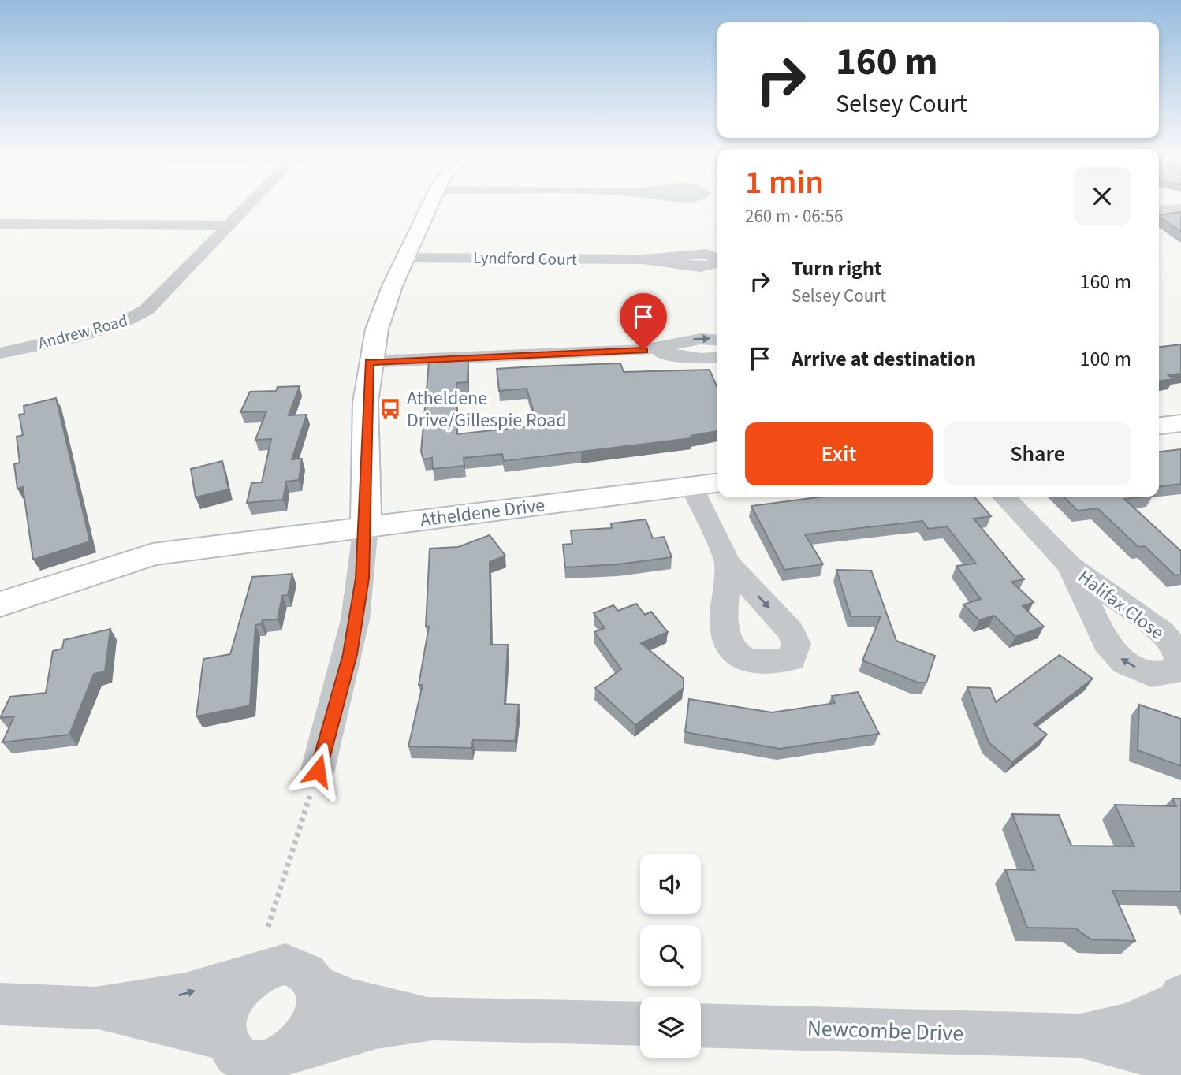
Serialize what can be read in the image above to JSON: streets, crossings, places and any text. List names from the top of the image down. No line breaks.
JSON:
{"streets":{"street":["Lyndford Court","Andrew Road","Atheldene Drive","Halifax Close","Newcombe Drive"]},"places":{"bus stop":["Atheldene Drive/Gillespie Road"]},"page":{"turn":["160 m","Selsey Court"],"heading":["1 min","260 m · 06:56"],"list":[{"name":"Turn right","note":"Selsey Court","value":"160 m"},{"name":"Arrive at destination","value":"100 m"}],"buttons":["Exit","Share"]}}
